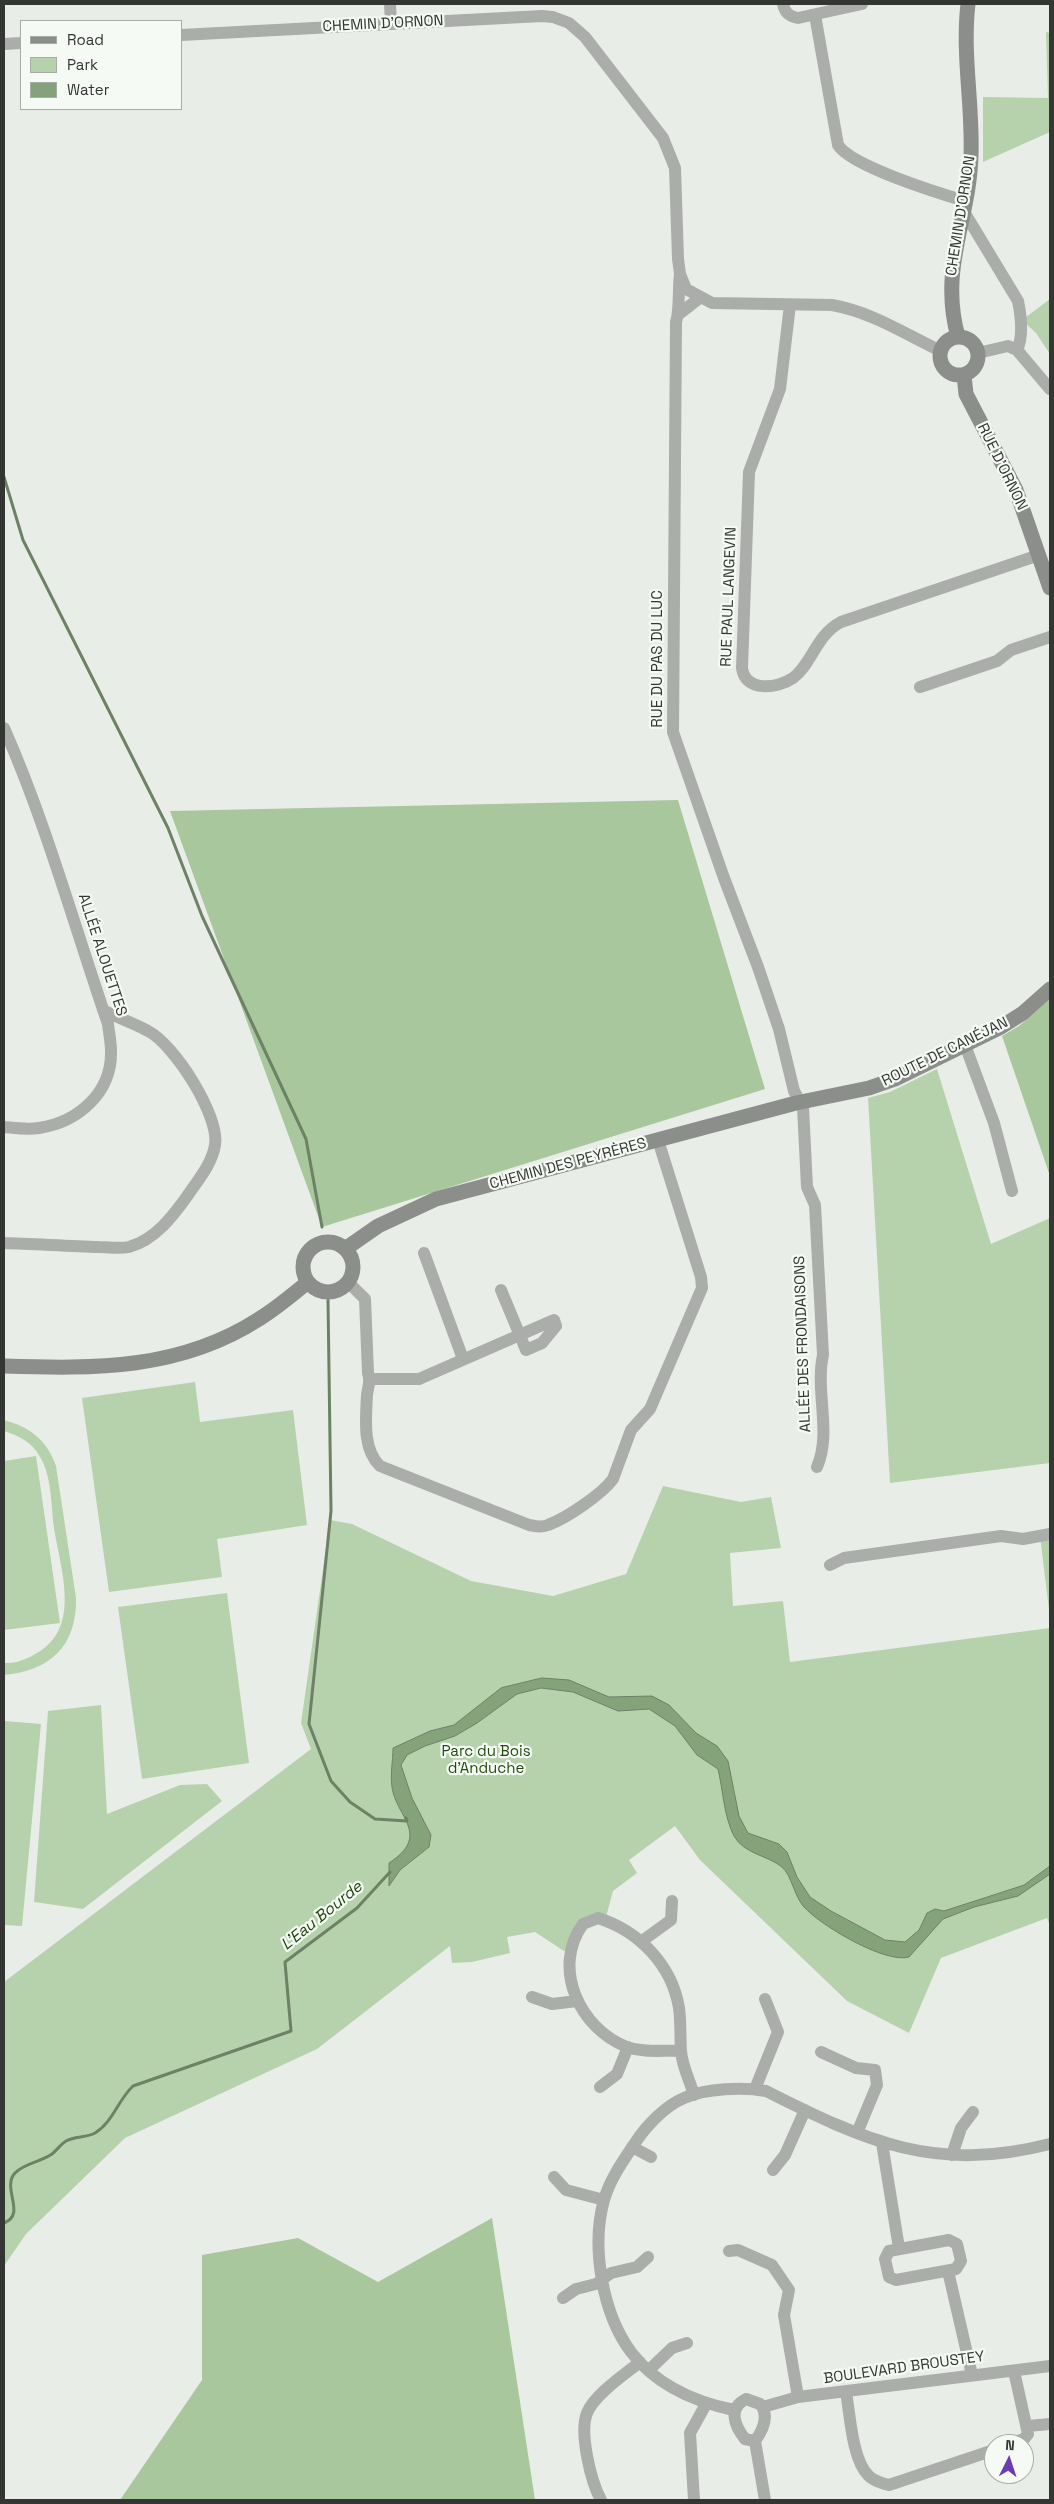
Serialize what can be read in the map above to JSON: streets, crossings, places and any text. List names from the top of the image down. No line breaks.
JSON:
{"streets":{"street":["CHEMIN D'ORNON","RUE D'ORNON","RUE PAUL LANGEVIN","RUE DU PAS DU LUC","ALLÉE ALOUETTES","ROUTE DE CANÉJAN","CHEMIN DES PEYRÈRES","ALLÉE DES FRONDAISONS","BOULEVARD BROUSTEY"]},"crossings":[["CHEMIN D'ORNON","RUE D'ORNON"],["CHEMIN D'ORNON","RUE DU PAS DU LUC"],["RUE D'ORNON","RUE PAUL LANGEVIN"],["RUE DU PAS DU LUC","ROUTE DE CANÉJAN"],["RUE DU PAS DU LUC","CHEMIN DES PEYRÈRES"],["RUE DU PAS DU LUC","ALLÉE DES FRONDAISONS"],["ROUTE DE CANÉJAN","CHEMIN DES PEYRÈRES"],["ROUTE DE CANÉJAN","ALLÉE DES FRONDAISONS"],["CHEMIN DES PEYRÈRES","ALLÉE DES FRONDAISONS"]],"water":["L'Eau Bourde"],"parks":["Parc du Bois d'Anduche"],"legend":["Road","Park","Water"],"north":"top"}
